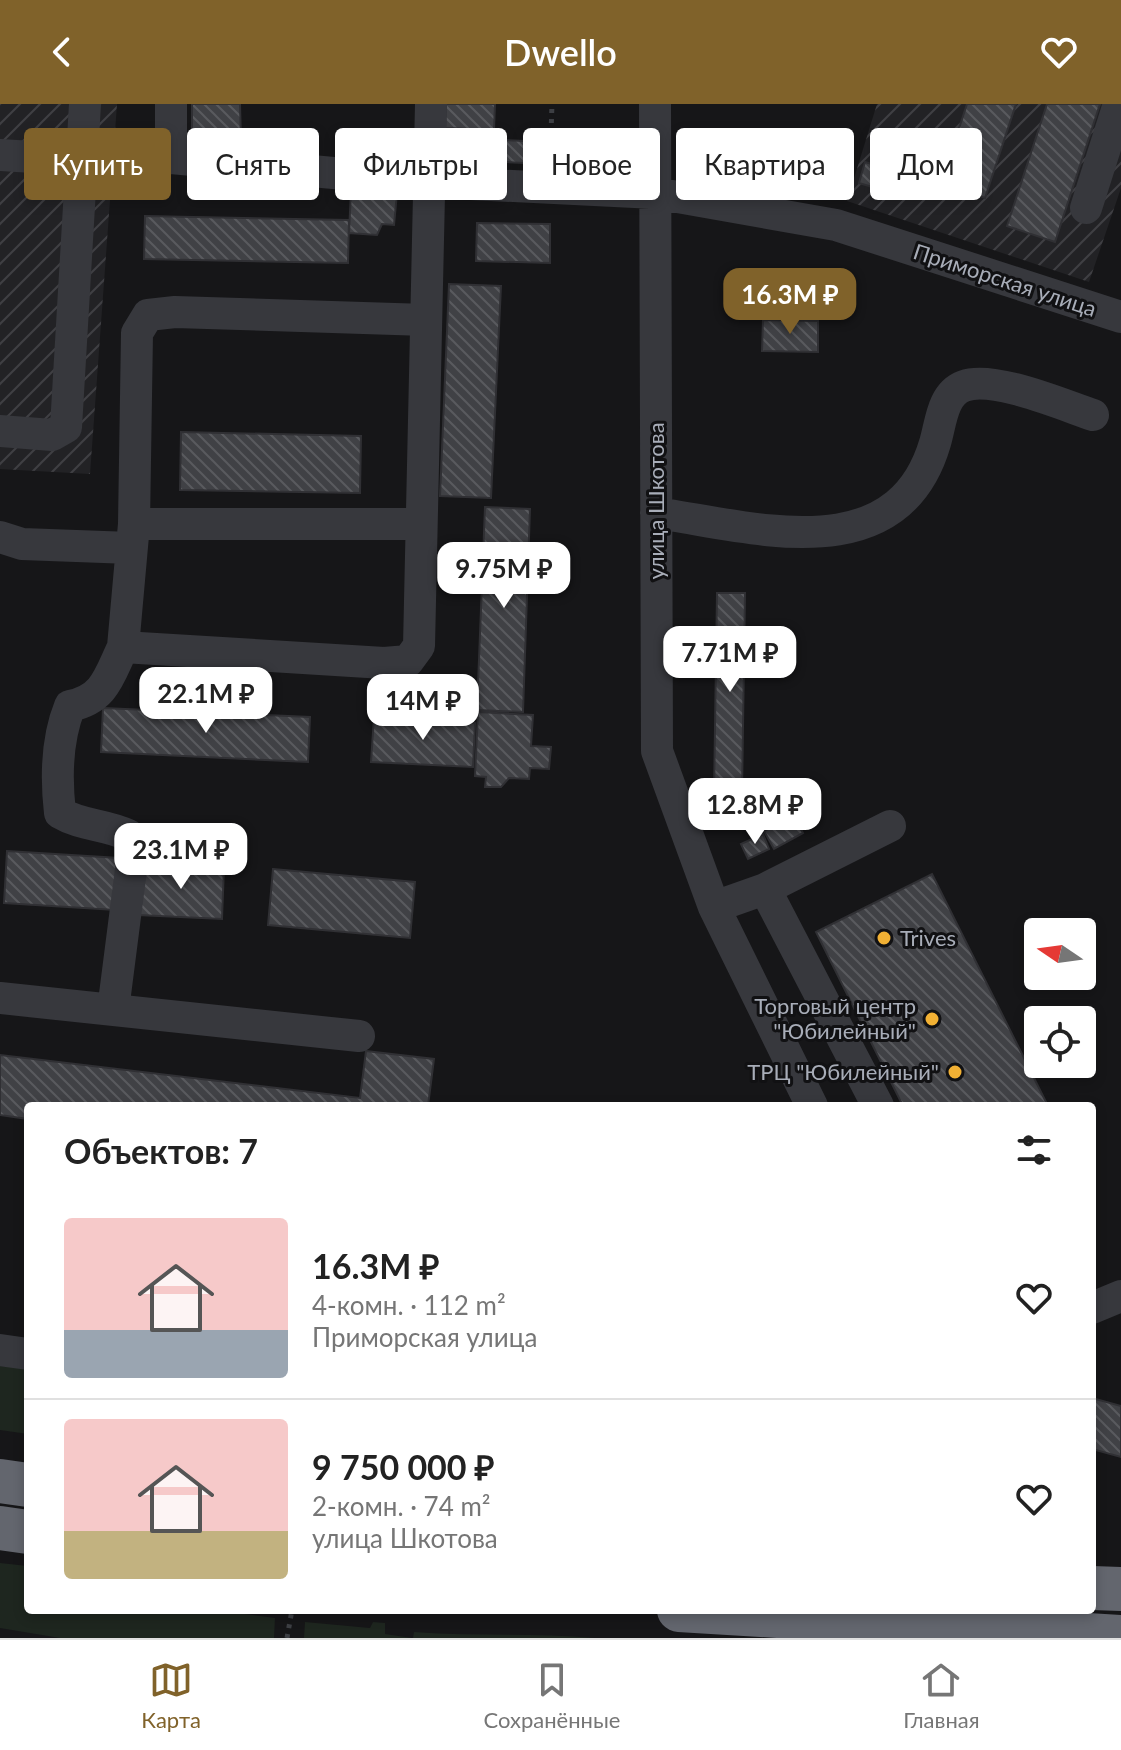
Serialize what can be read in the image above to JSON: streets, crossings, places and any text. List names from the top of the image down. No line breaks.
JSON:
{"streets":{"street":["Приморская улица","улица Шкотова"]},"places":["Trives","Торговый центр \"Юбилейный\"","ТРЦ \"Юбилейный\""],"north":"left","page":{"header":"Dwello","chip":["Купить","Снять","Фильтры","Новое","Квартира","Дом"],"price":["16.3M ₽","9.75M ₽","7.71M ₽","22.1M ₽","14M ₽","12.8M ₽","23.1M ₽"],"heading":"Объектов: 7","list":[{"name":"16.3M ₽","note":"4-комн. · 112 m² · Приморская улица"},{"name":"9 750 000 ₽","note":"2-комн. · 74 m² · улица Шкотова"}],"tabs":["Карта","Сохранённые","Главная"]}}
